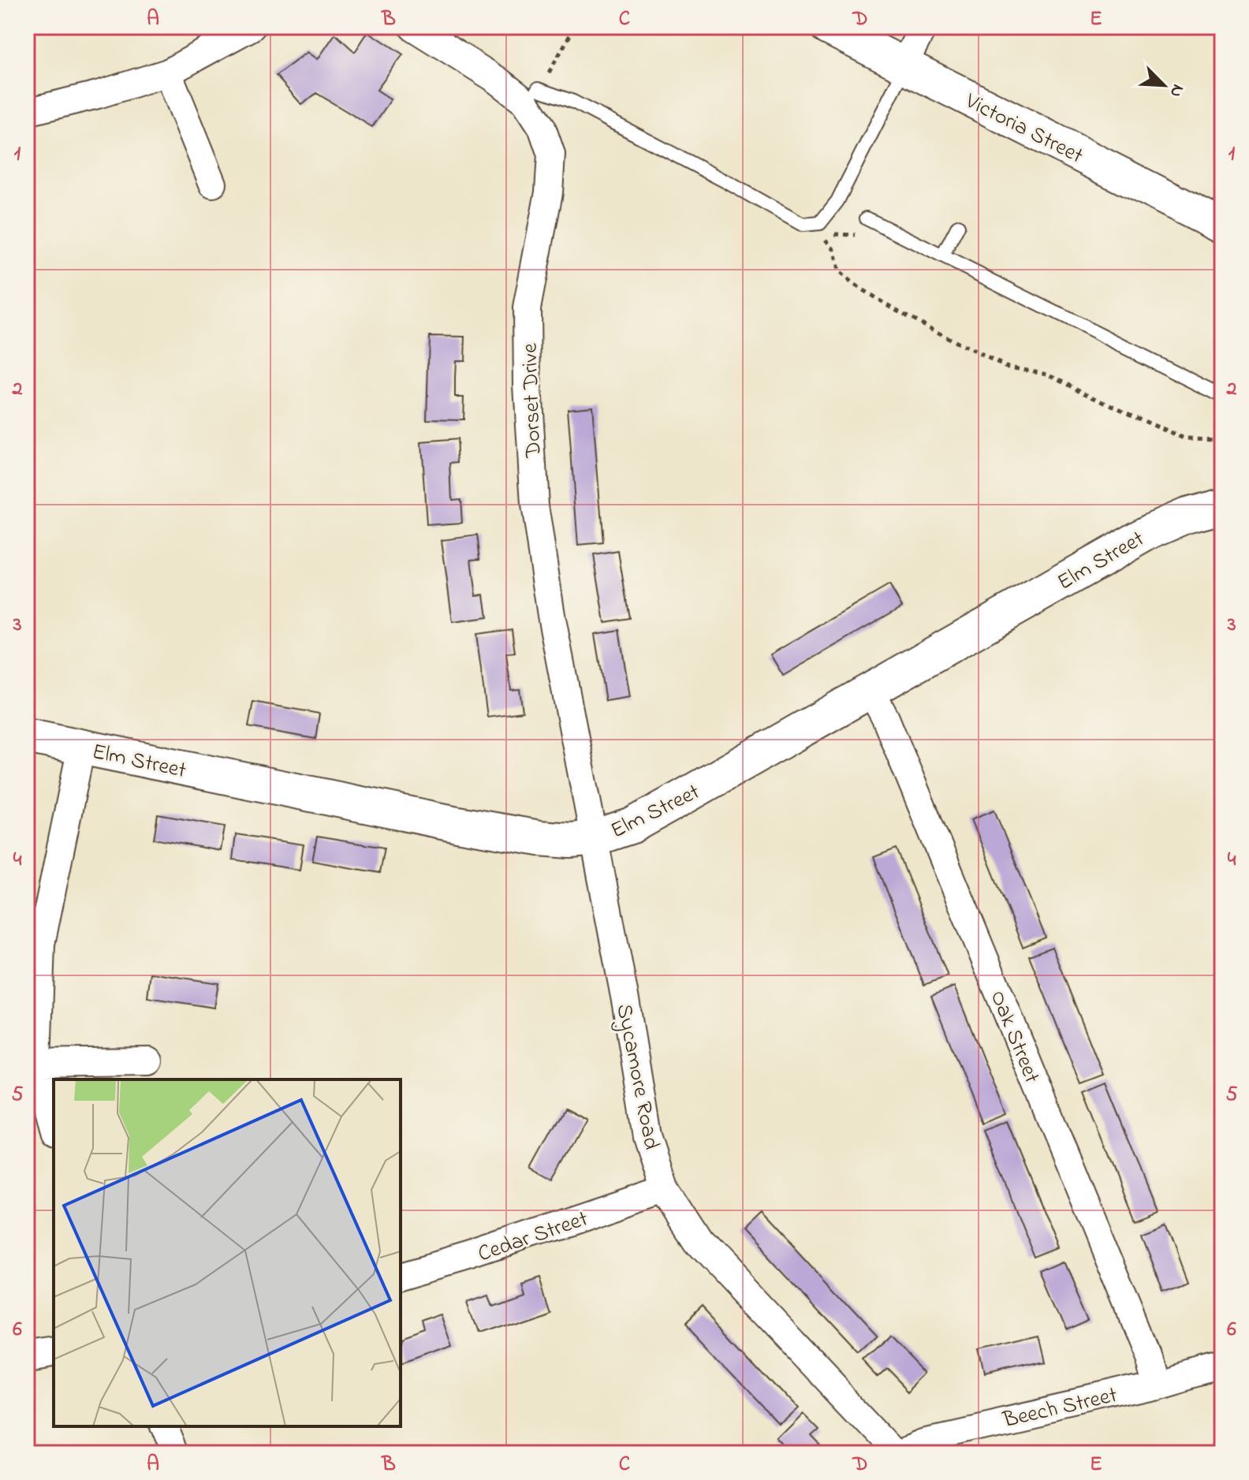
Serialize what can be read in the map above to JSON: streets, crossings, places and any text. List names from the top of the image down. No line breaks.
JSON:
{"streets":{"street":["Victoria Street","Dorset Drive","Elm Street","Oak Street","Sycamore Road","Cedar Street","Beech Street"]},"crossings":[["Dorset Drive","Elm Street"],["Dorset Drive","Sycamore Road"],["Elm Street","Oak Street"],["Elm Street","Sycamore Road"],["Oak Street","Beech Street"],["Sycamore Road","Cedar Street"],["Sycamore Road","Beech Street"]],"north":"bottom right","grid":{"columns":["A","B","C","D","E"],"rows":["1","2","3","4","5","6"]}}
